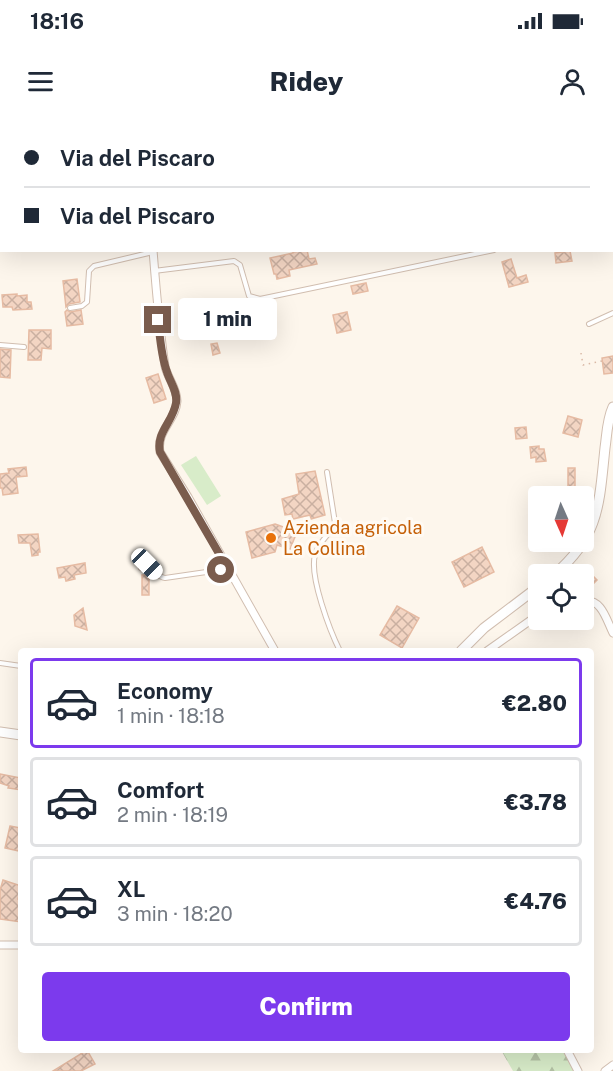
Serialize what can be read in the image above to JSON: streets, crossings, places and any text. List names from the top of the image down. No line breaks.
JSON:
{"places":["Azienda agricola La Collina"],"north":"bottom","page":{"status":"18:16","header":"Ridey","banner":["Via del Piscaro","Via del Piscaro"],"bubble":"1 min","list":[{"name":"Economy","note":"1 min · 18:18","value":"€2.80"},{"name":"Comfort","note":"2 min · 18:19","value":"€3.78"},{"name":"XL","note":"3 min · 18:20","value":"€4.76"}],"buttons":"Confirm"}}
